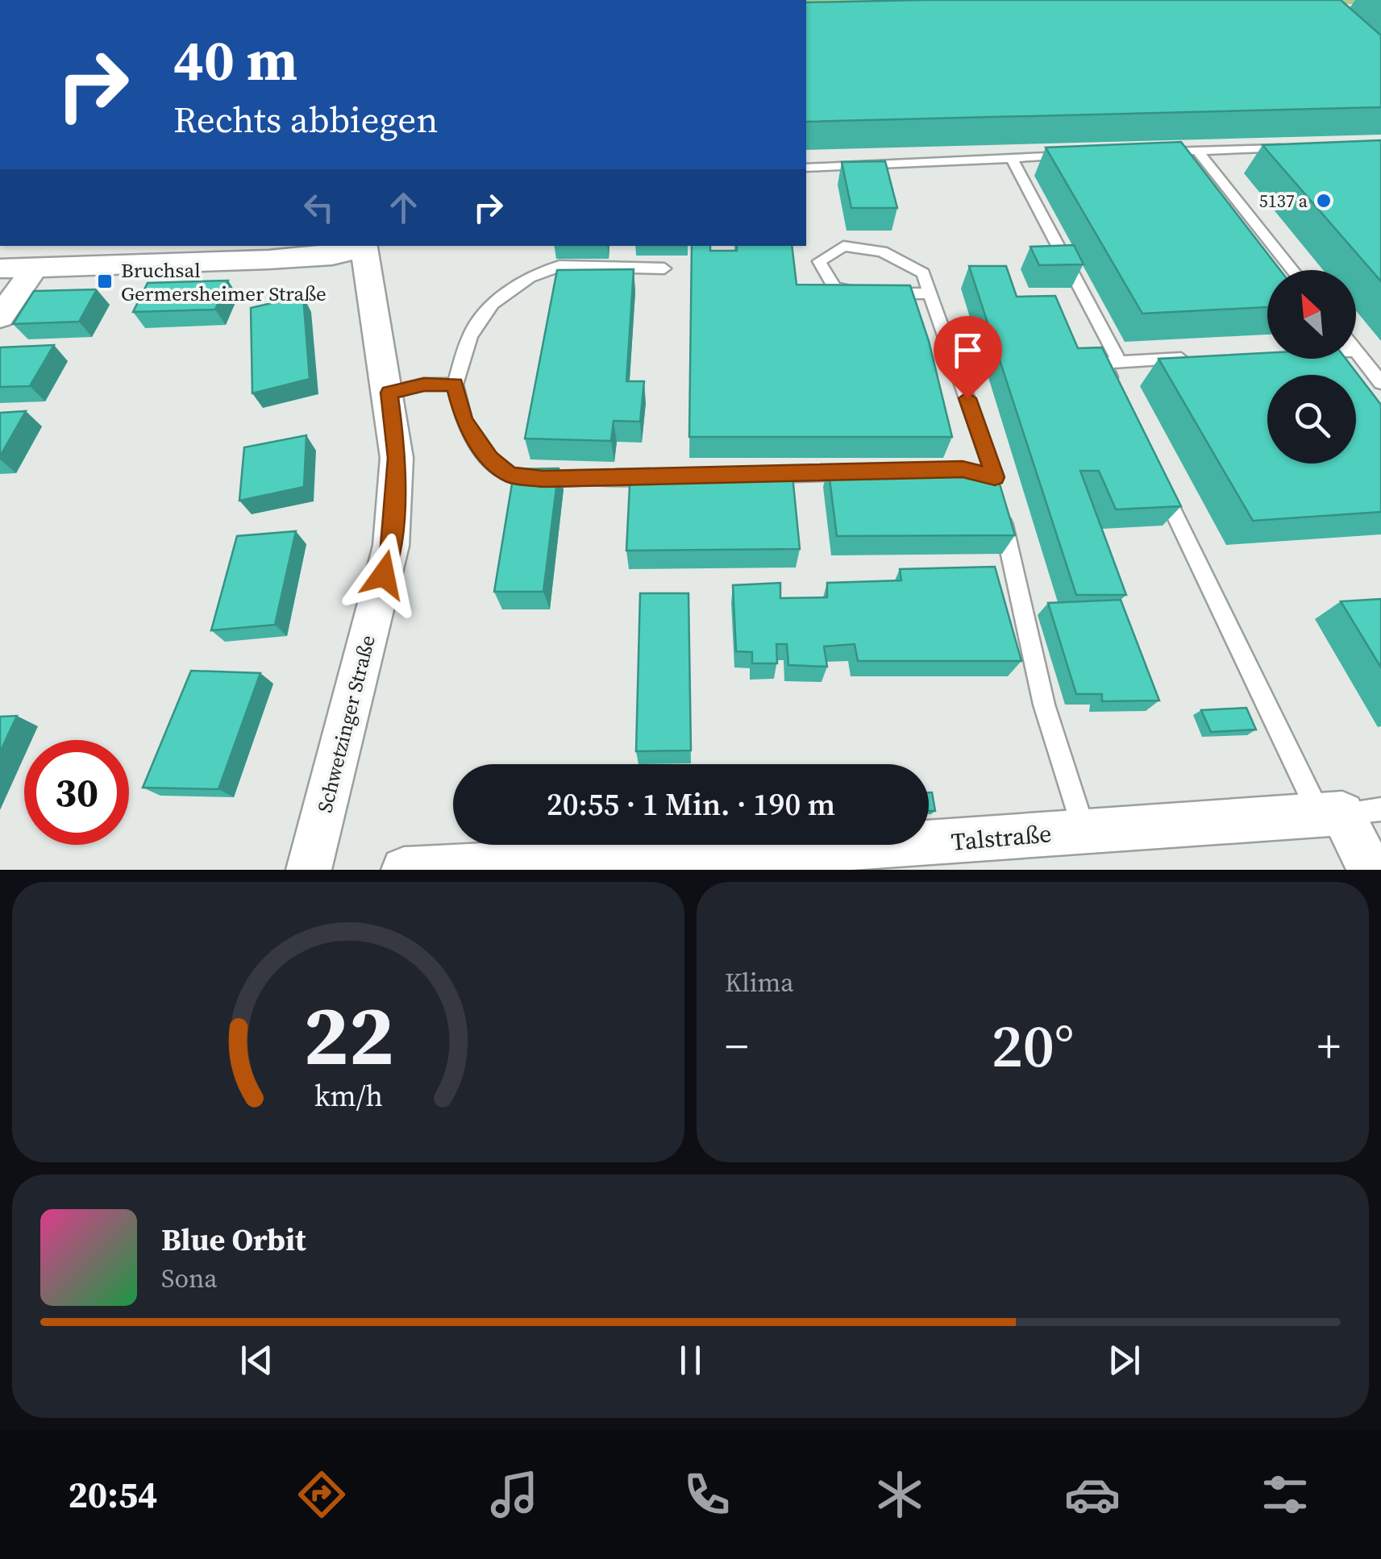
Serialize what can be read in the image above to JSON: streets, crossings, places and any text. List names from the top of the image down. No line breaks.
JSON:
{"streets":{"street":["Schwetzinger Straße","Talstraße"]},"places":{"other":["5137 a"],"transit":["Bruchsal Germersheimer Straße"]},"north":"top left","page":{"turn":["40 m","Rechts abbiegen"],"limit":"30","trip":"20:55 · 1 Min. · 190 m","tile":"Klima","heat":["−","20°","+"],"song":["Blue Orbit","Sona"],"tabs":"20:54","gauge":["22","km/h"]}}
